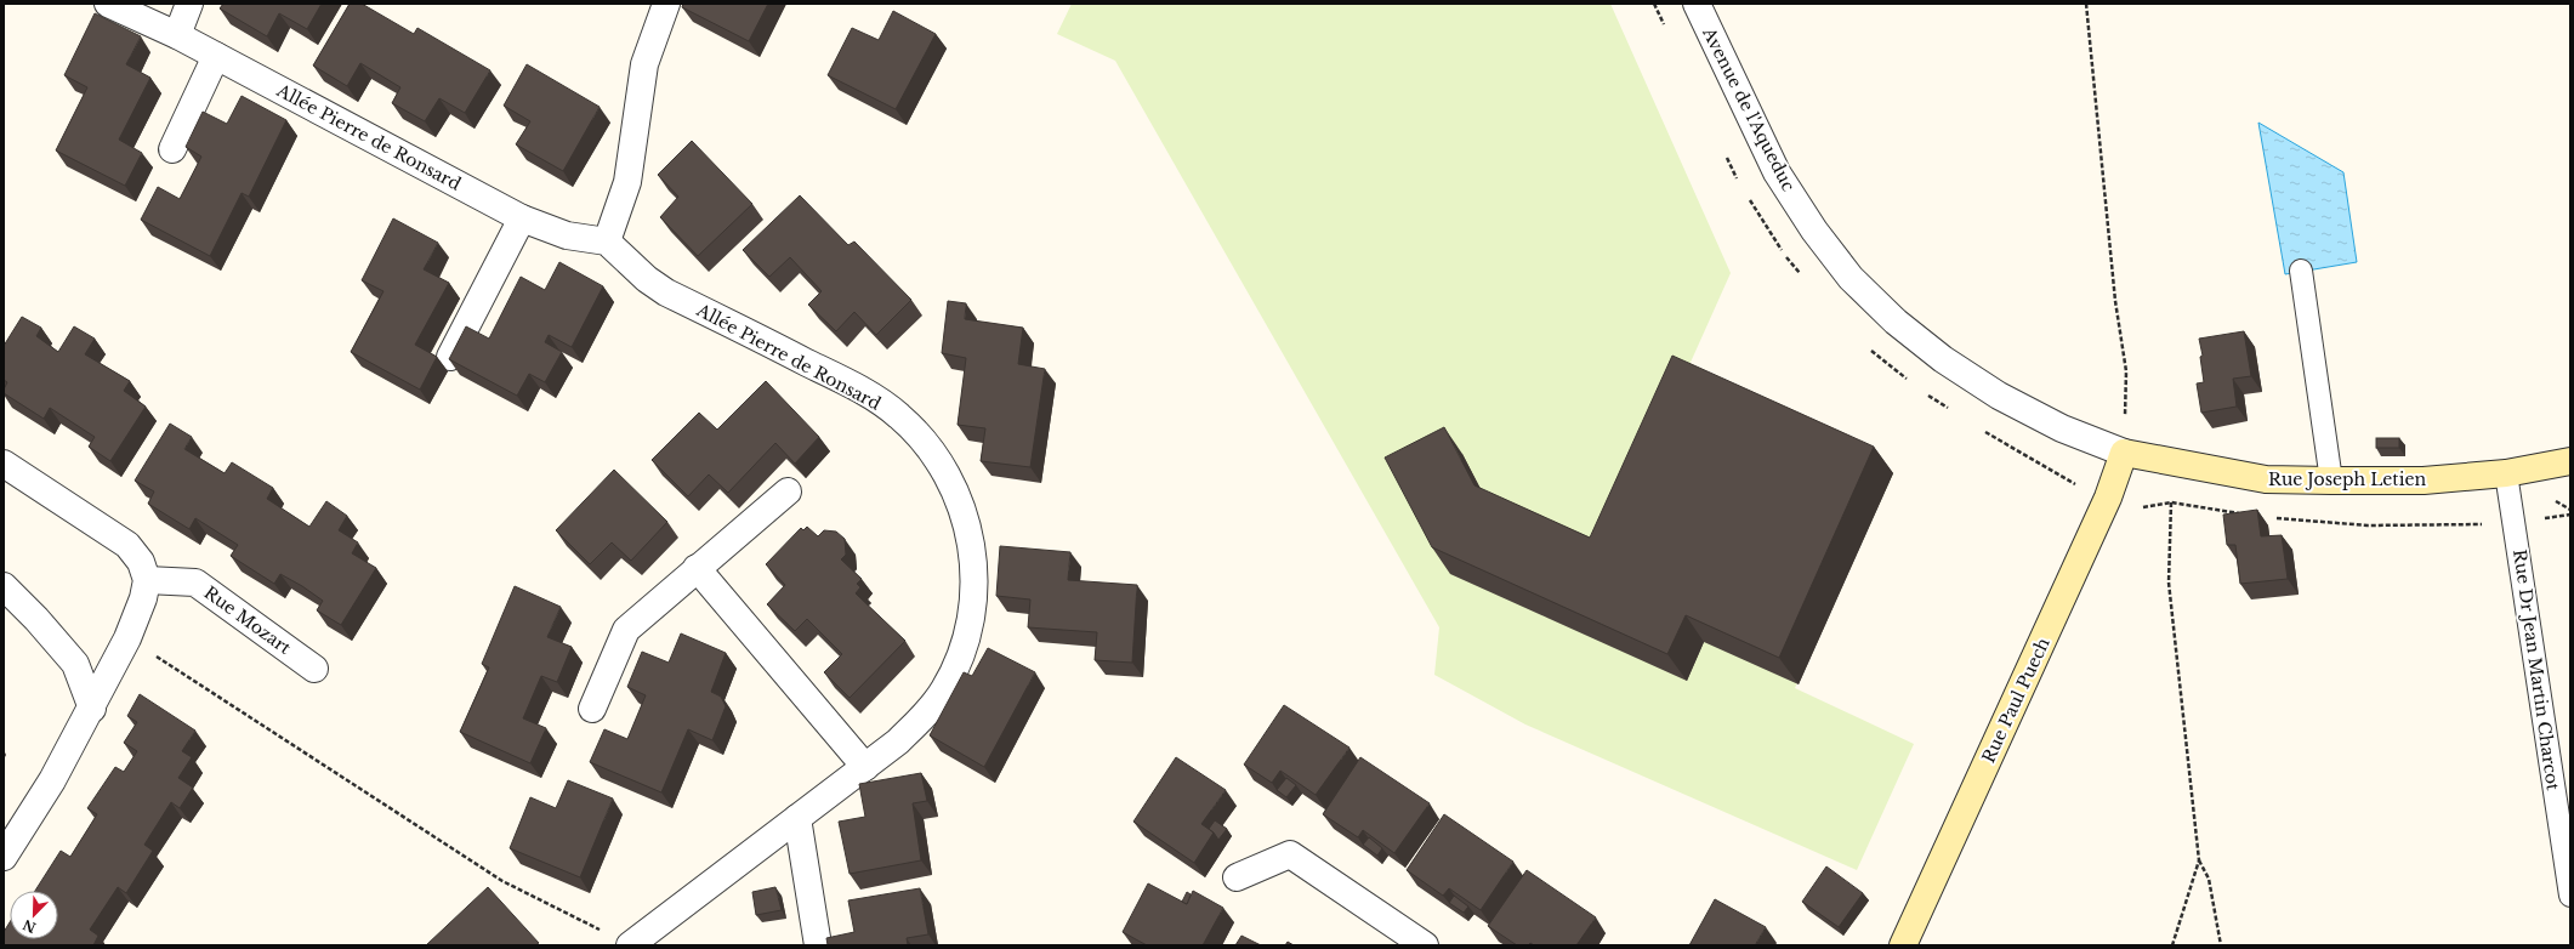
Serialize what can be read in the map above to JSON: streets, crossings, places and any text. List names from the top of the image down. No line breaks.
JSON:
{"streets":{"street":["Avenue de l'Aqueduc","Allée Pierre de Ronsard","Rue Joseph Letien","Rue Mozart","Rue Paul Puech"],"lane":["Rue Dr Jean Martin Charcot"]},"crossings":[["Avenue de l'Aqueduc","Rue Joseph Letien"],["Avenue de l'Aqueduc","Rue Paul Puech"],["Rue Joseph Letien","Rue Dr Jean Martin Charcot"],["Rue Joseph Letien","Rue Paul Puech"]],"north":"bottom left"}
